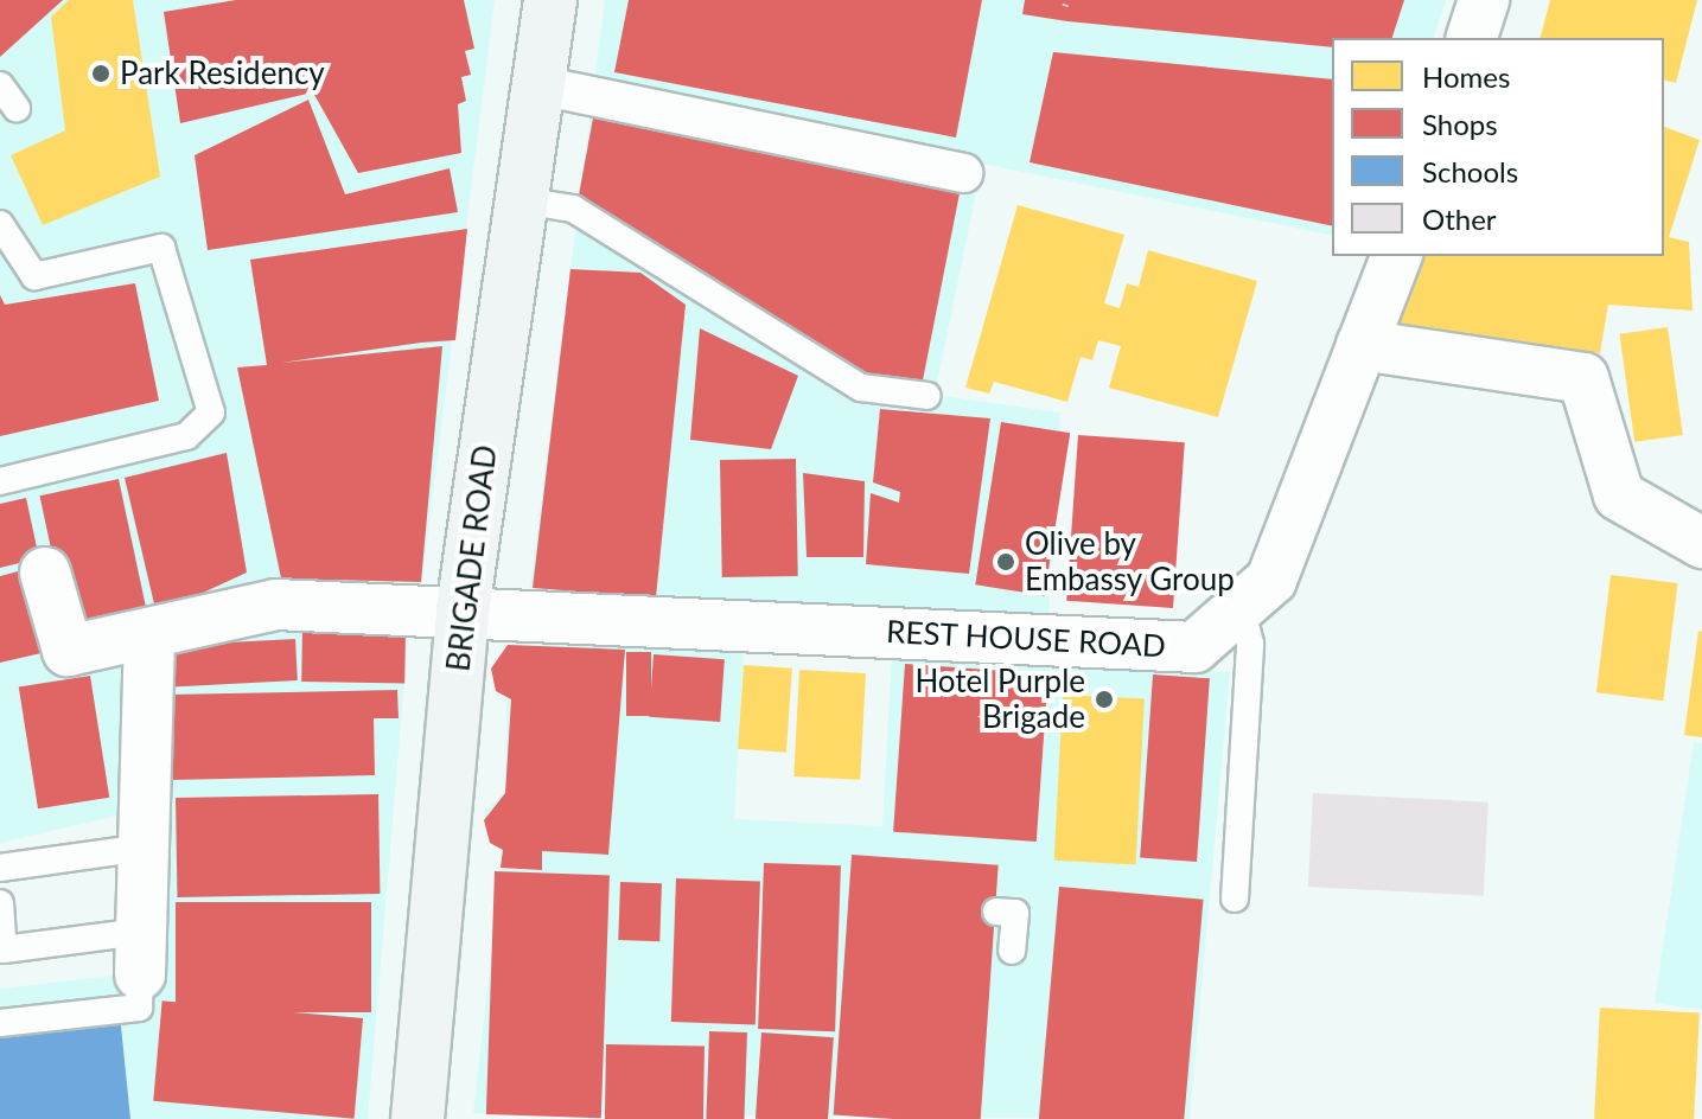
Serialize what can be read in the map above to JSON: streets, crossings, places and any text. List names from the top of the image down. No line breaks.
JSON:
{"streets":{"main road":["BRIGADE ROAD"],"street":["REST HOUSE ROAD"]},"crossings":[["BRIGADE ROAD","REST HOUSE ROAD"]],"places":["Park Residency","Olive by Embassy Group","Hotel Purple Brigade"],"legend":["Homes","Shops","Schools","Other"]}
